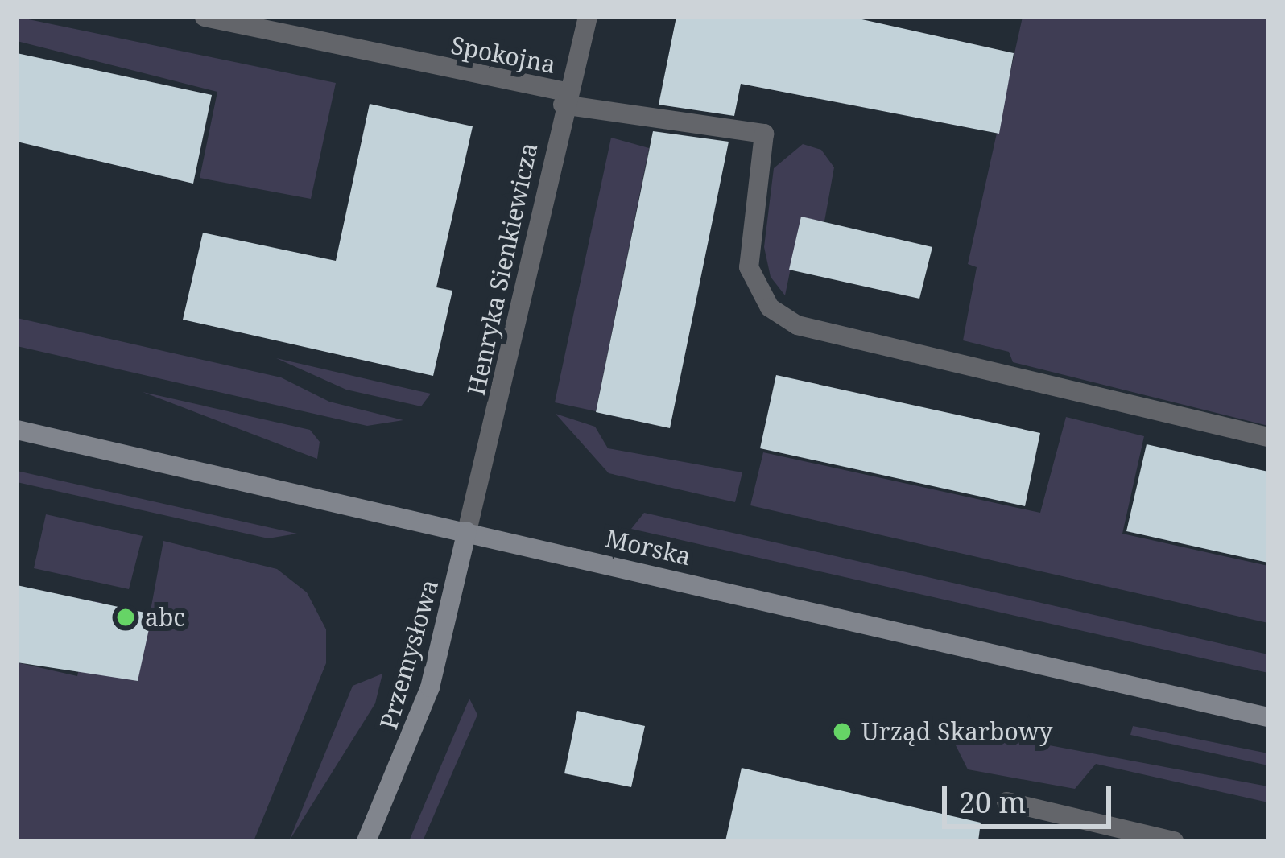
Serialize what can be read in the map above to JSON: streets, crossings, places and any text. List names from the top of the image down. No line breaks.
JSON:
{"streets":{"street":["Spokojna","Henryka Sienkiewicza","Morska","Przemysłowa"]},"crossings":[["Spokojna","Henryka Sienkiewicza"],["Henryka Sienkiewicza","Morska"],["Henryka Sienkiewicza","Przemysłowa"],["Morska","Przemysłowa"]],"places":["abc","Urząd Skarbowy"],"scale_bar":"20 m"}
